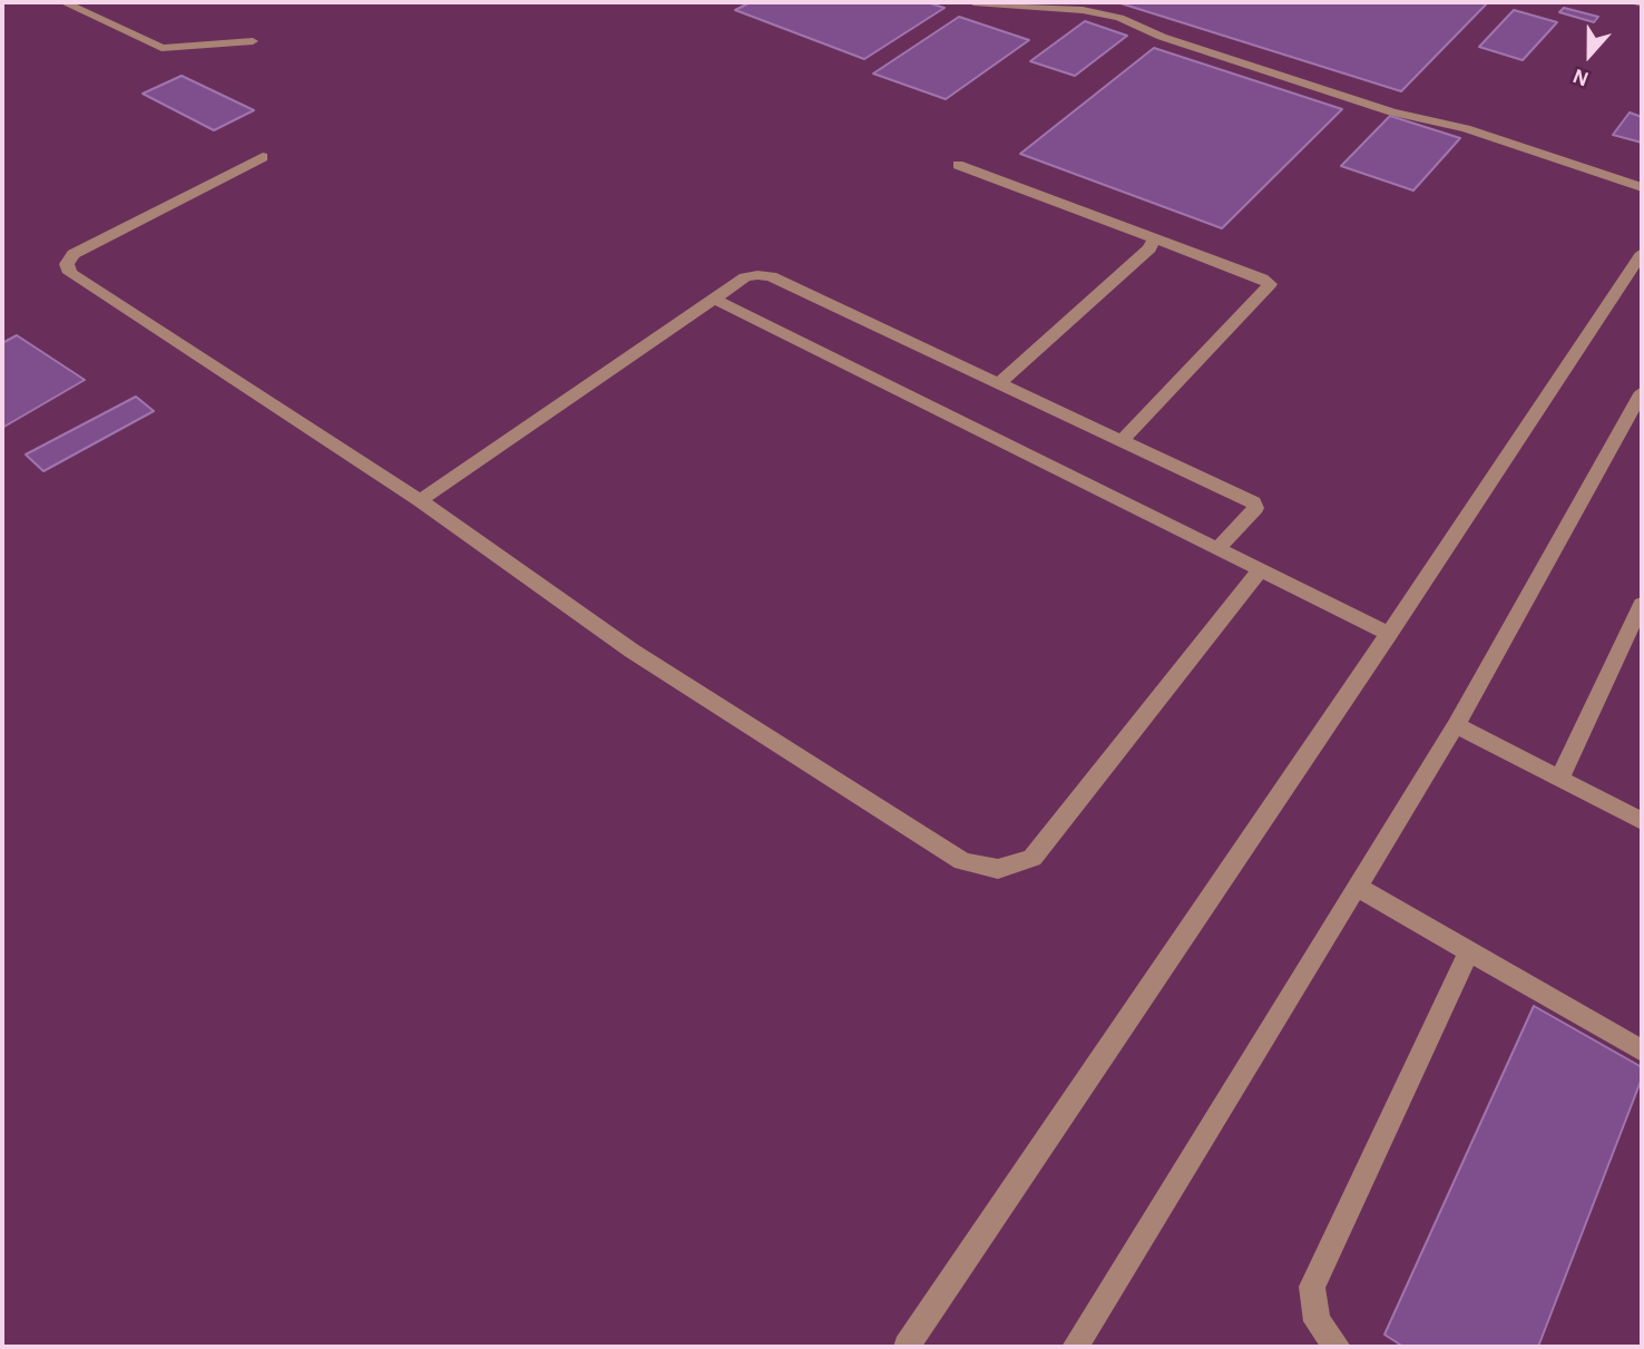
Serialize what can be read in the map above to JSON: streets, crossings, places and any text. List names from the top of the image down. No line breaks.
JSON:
{"north":"bottom"}
